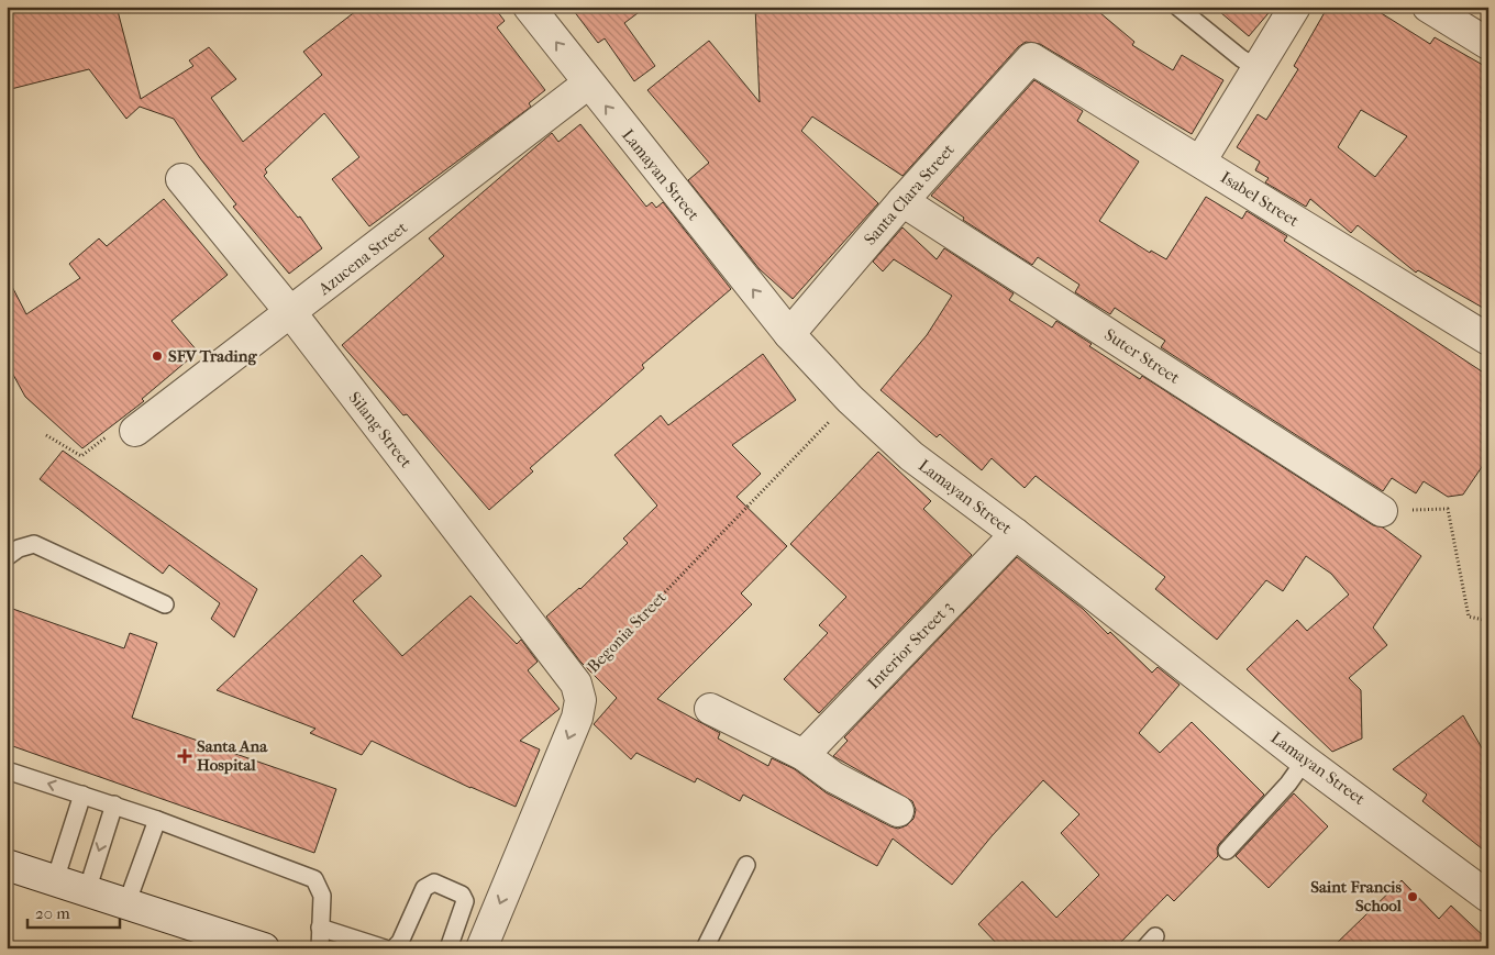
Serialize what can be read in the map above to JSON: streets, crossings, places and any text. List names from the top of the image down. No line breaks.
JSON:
{"streets":{"street":["Lamayan Street","Santa Clara Street","Isabel Street","Azucena Street","Suter Street","Silang Street","Begonia Street","Interior Street 3"]},"crossings":[["Lamayan Street","Santa Clara Street"],["Lamayan Street","Azucena Street"],["Lamayan Street","Begonia Street"],["Lamayan Street","Interior Street 3"],["Santa Clara Street","Isabel Street"],["Santa Clara Street","Suter Street"],["Azucena Street","Silang Street"],["Silang Street","Begonia Street"]],"one_way":["Begonia Street"],"places":{"other":["SFV Trading","Saint Francis School"],"health":["Santa Ana Hospital"]},"scale_bar":"20 m"}
